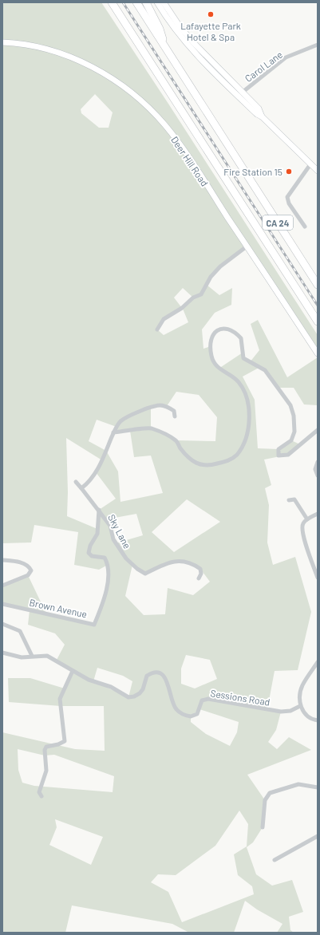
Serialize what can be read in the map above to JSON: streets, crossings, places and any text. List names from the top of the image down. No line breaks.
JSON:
{"streets":{"highway":["CA 24"],"street":["Carol Lane","Deer Hill Road","Sky Lane","Brown Avenue","Sessions Road"]},"crossings":[["Sky Lane","Brown Avenue"]],"places":["Lafayette Park Hotel & Spa","Fire Station 15"]}
